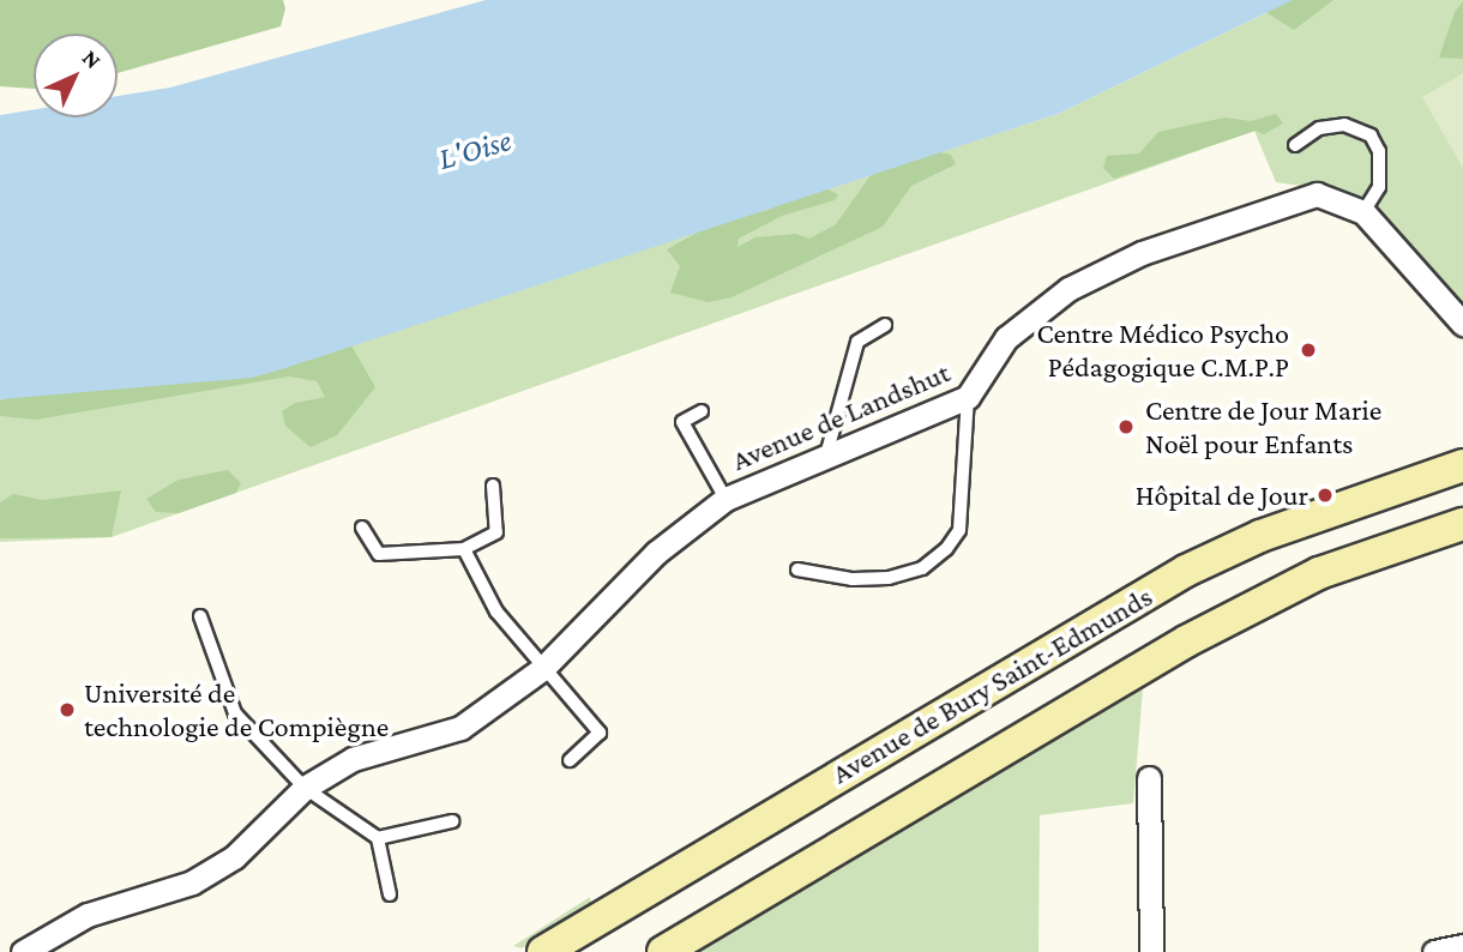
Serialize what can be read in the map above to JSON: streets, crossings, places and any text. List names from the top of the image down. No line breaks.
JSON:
{"streets":{"main road":["Avenue de Bury Saint-Edmunds"],"street":["Avenue de Landshut"]},"water":["L'Oise"],"places":["Centre Médico Psycho Pédagogique C.M.P.P","Centre de Jour Marie Noël pour Enfants","Hôpital de Jour","Université de technologie de Compiègne"],"north":"top right"}
